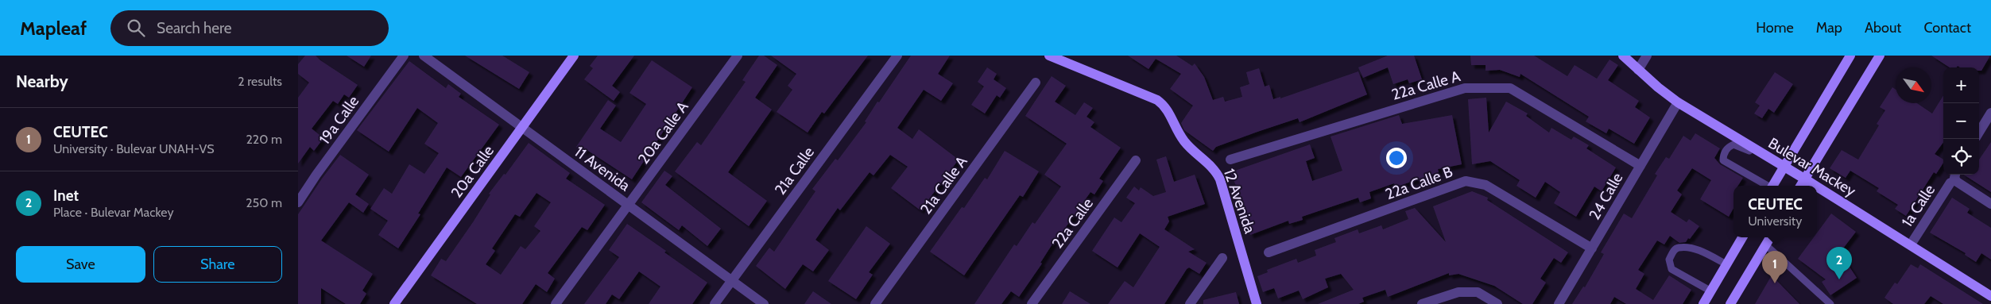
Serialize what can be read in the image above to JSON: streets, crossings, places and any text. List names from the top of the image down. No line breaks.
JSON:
{"streets":{"main road":["Bulevar Mackey","20a Calle","12 Avenida"],"street":["22a Calle A","19a Calle","20a Calle A","11 Avenida","21a Calle","22a Calle B","21a Calle A","24 Calle","1a Calle","22a Calle"]},"crossings":[["22a Calle A","24 Calle"],["20a Calle A","11 Avenida"],["Bulevar Mackey","24 Calle"],["Bulevar Mackey","1a Calle"],["11 Avenida","21a Calle"],["11 Avenida","20a Calle"],["22a Calle B","24 Calle"]],"north":"bottom right","page":{"header":"Mapleaf","search":"Search here","nav":["Home","Map","About","Contact"],"heading":["Nearby","2 results"],"map_buttons":["+","−"],"list":[{"mark":"1","name":"CEUTEC","note":"University · Bulevar UNAH-VS","value":"220 m"},{"mark":"2","name":"Inet","note":"Place · Bulevar Mackey","value":"250 m"}],"popup":["CEUTEC","University"],"buttons":["Save","Share"],"pins":["2","1"]}}
